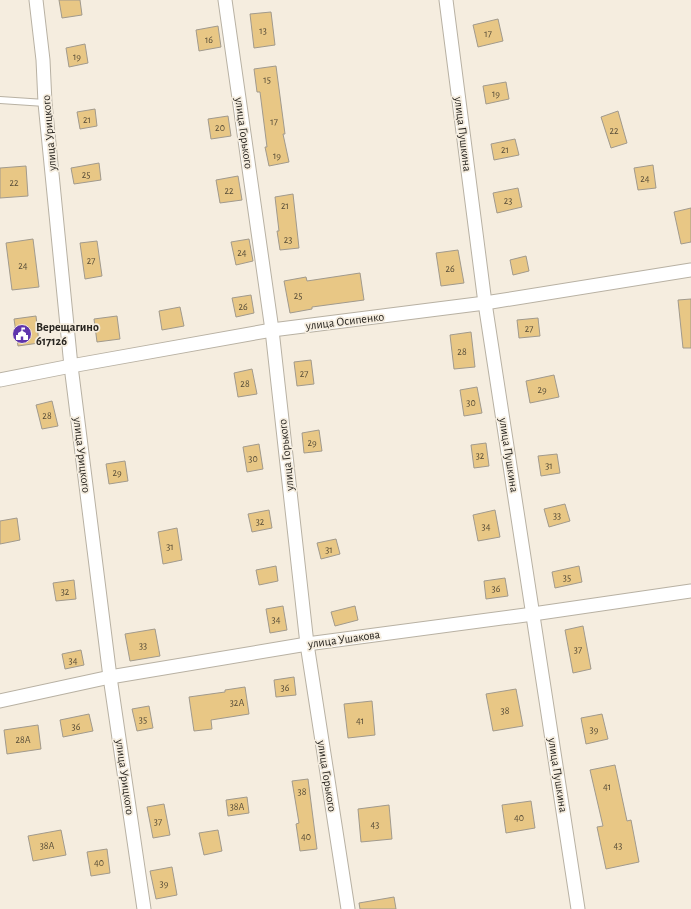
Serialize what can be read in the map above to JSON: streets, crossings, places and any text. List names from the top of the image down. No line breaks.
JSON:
{"streets":{"street":["улица Урицкого","улица Горького","улица Пушкина","улица Осипенко","улица Ушакова"]},"crossings":[["улица Урицкого","улица Осипенко"],["улица Урицкого","улица Ушакова"],["улица Горького","улица Осипенко"],["улица Горького","улица Ушакова"],["улица Пушкина","улица Осипенко"],["улица Пушкина","улица Ушакова"]],"places":{"public building":["Верещагино 617126"]},"house_numbers":["13","17","16","19","15","19","21","17","20","22","21","19","25","24","22","22","23","21","23","24","27","24","26","25","26","27","28","27","28","29","30","28","29","32","30","31","29","33","32","34","31","31","35","36","32","34","33","37","34","36","32А","38","35","41","36","39","28А","41","38","38А","40","37","43","40","38А","43","40","39"]}
